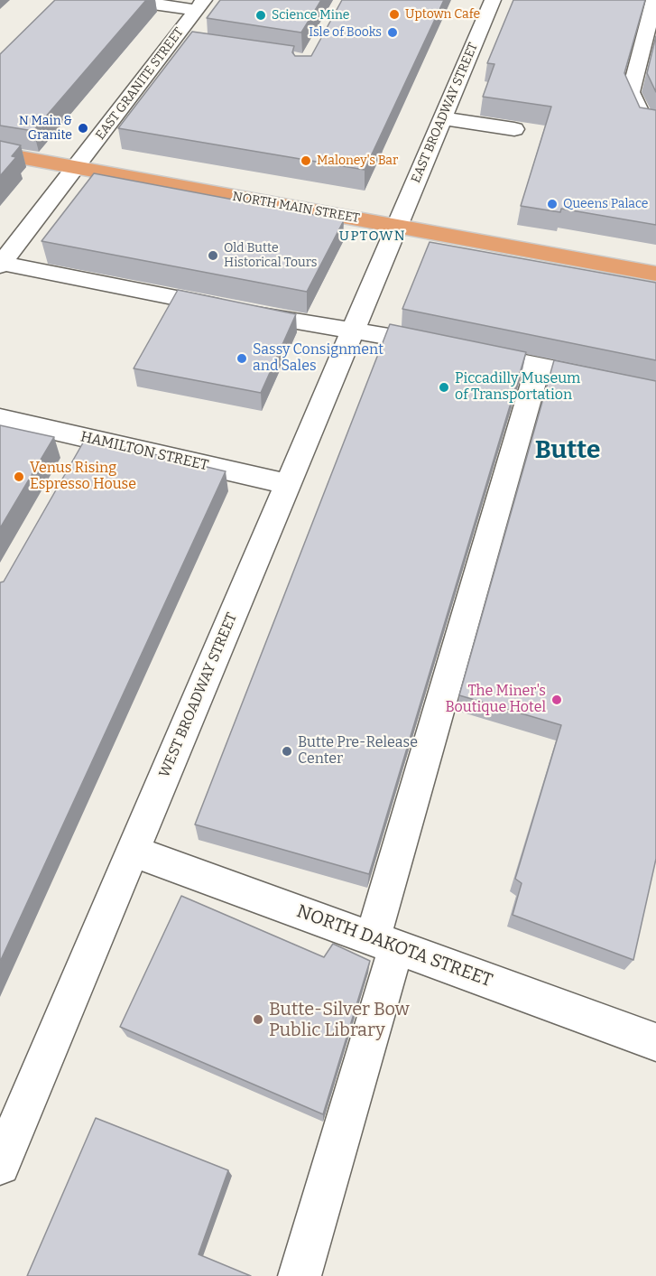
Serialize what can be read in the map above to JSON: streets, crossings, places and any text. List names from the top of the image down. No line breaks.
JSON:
{"streets":{"main road":["NORTH MAIN STREET"],"street":["EAST GRANITE STREET","EAST BROADWAY STREET","HAMILTON STREET","WEST BROADWAY STREET","NORTH DAKOTA STREET"]},"crossings":[["EAST GRANITE STREET","NORTH MAIN STREET"],["EAST BROADWAY STREET","NORTH MAIN STREET"],["EAST BROADWAY STREET","WEST BROADWAY STREET"],["NORTH MAIN STREET","WEST BROADWAY STREET"],["HAMILTON STREET","WEST BROADWAY STREET"],["WEST BROADWAY STREET","NORTH DAKOTA STREET"]],"districts":["UPTOWN","Butte"],"places":["Uptown Cafe","Science Mine","Isle of Books","N Main & Granite","Maloney's Bar","Queens Palace","Old Butte Historical Tours","Sassy Consignment and Sales","Piccadilly Museum of Transportation","Venus Rising Espresso House","The Miner's Boutique Hotel","Butte Pre-Release Center","Butte-Silver Bow Public Library"]}
